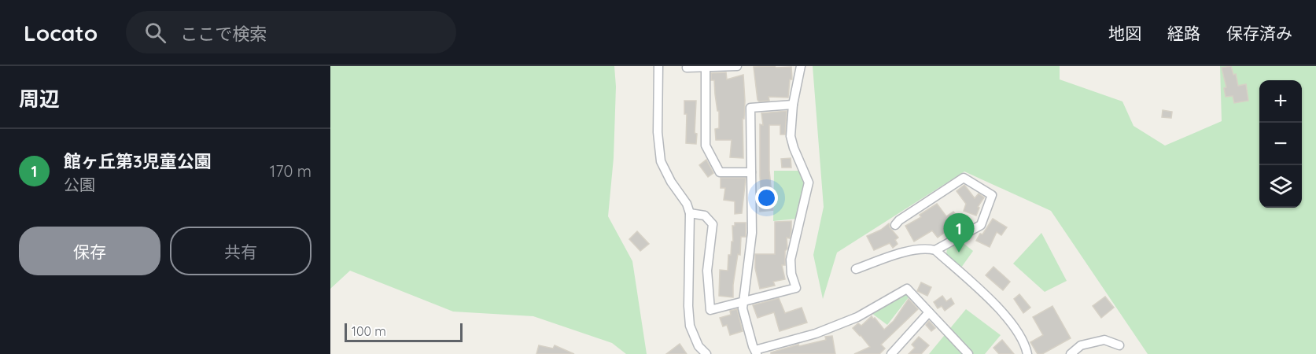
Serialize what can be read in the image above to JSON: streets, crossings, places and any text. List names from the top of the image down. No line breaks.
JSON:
{"scale_bar":"100 m","page":{"header":"Locato","search":"ここで検索","nav":["地図","経路","保存済み"],"heading":"周辺","map_buttons":["+","−"],"list":[{"mark":"1","name":"館ヶ丘第3児童公園","note":"公園","value":"170 m"}],"buttons":["保存","共有"],"pins":"1","scale":"100 m"}}
